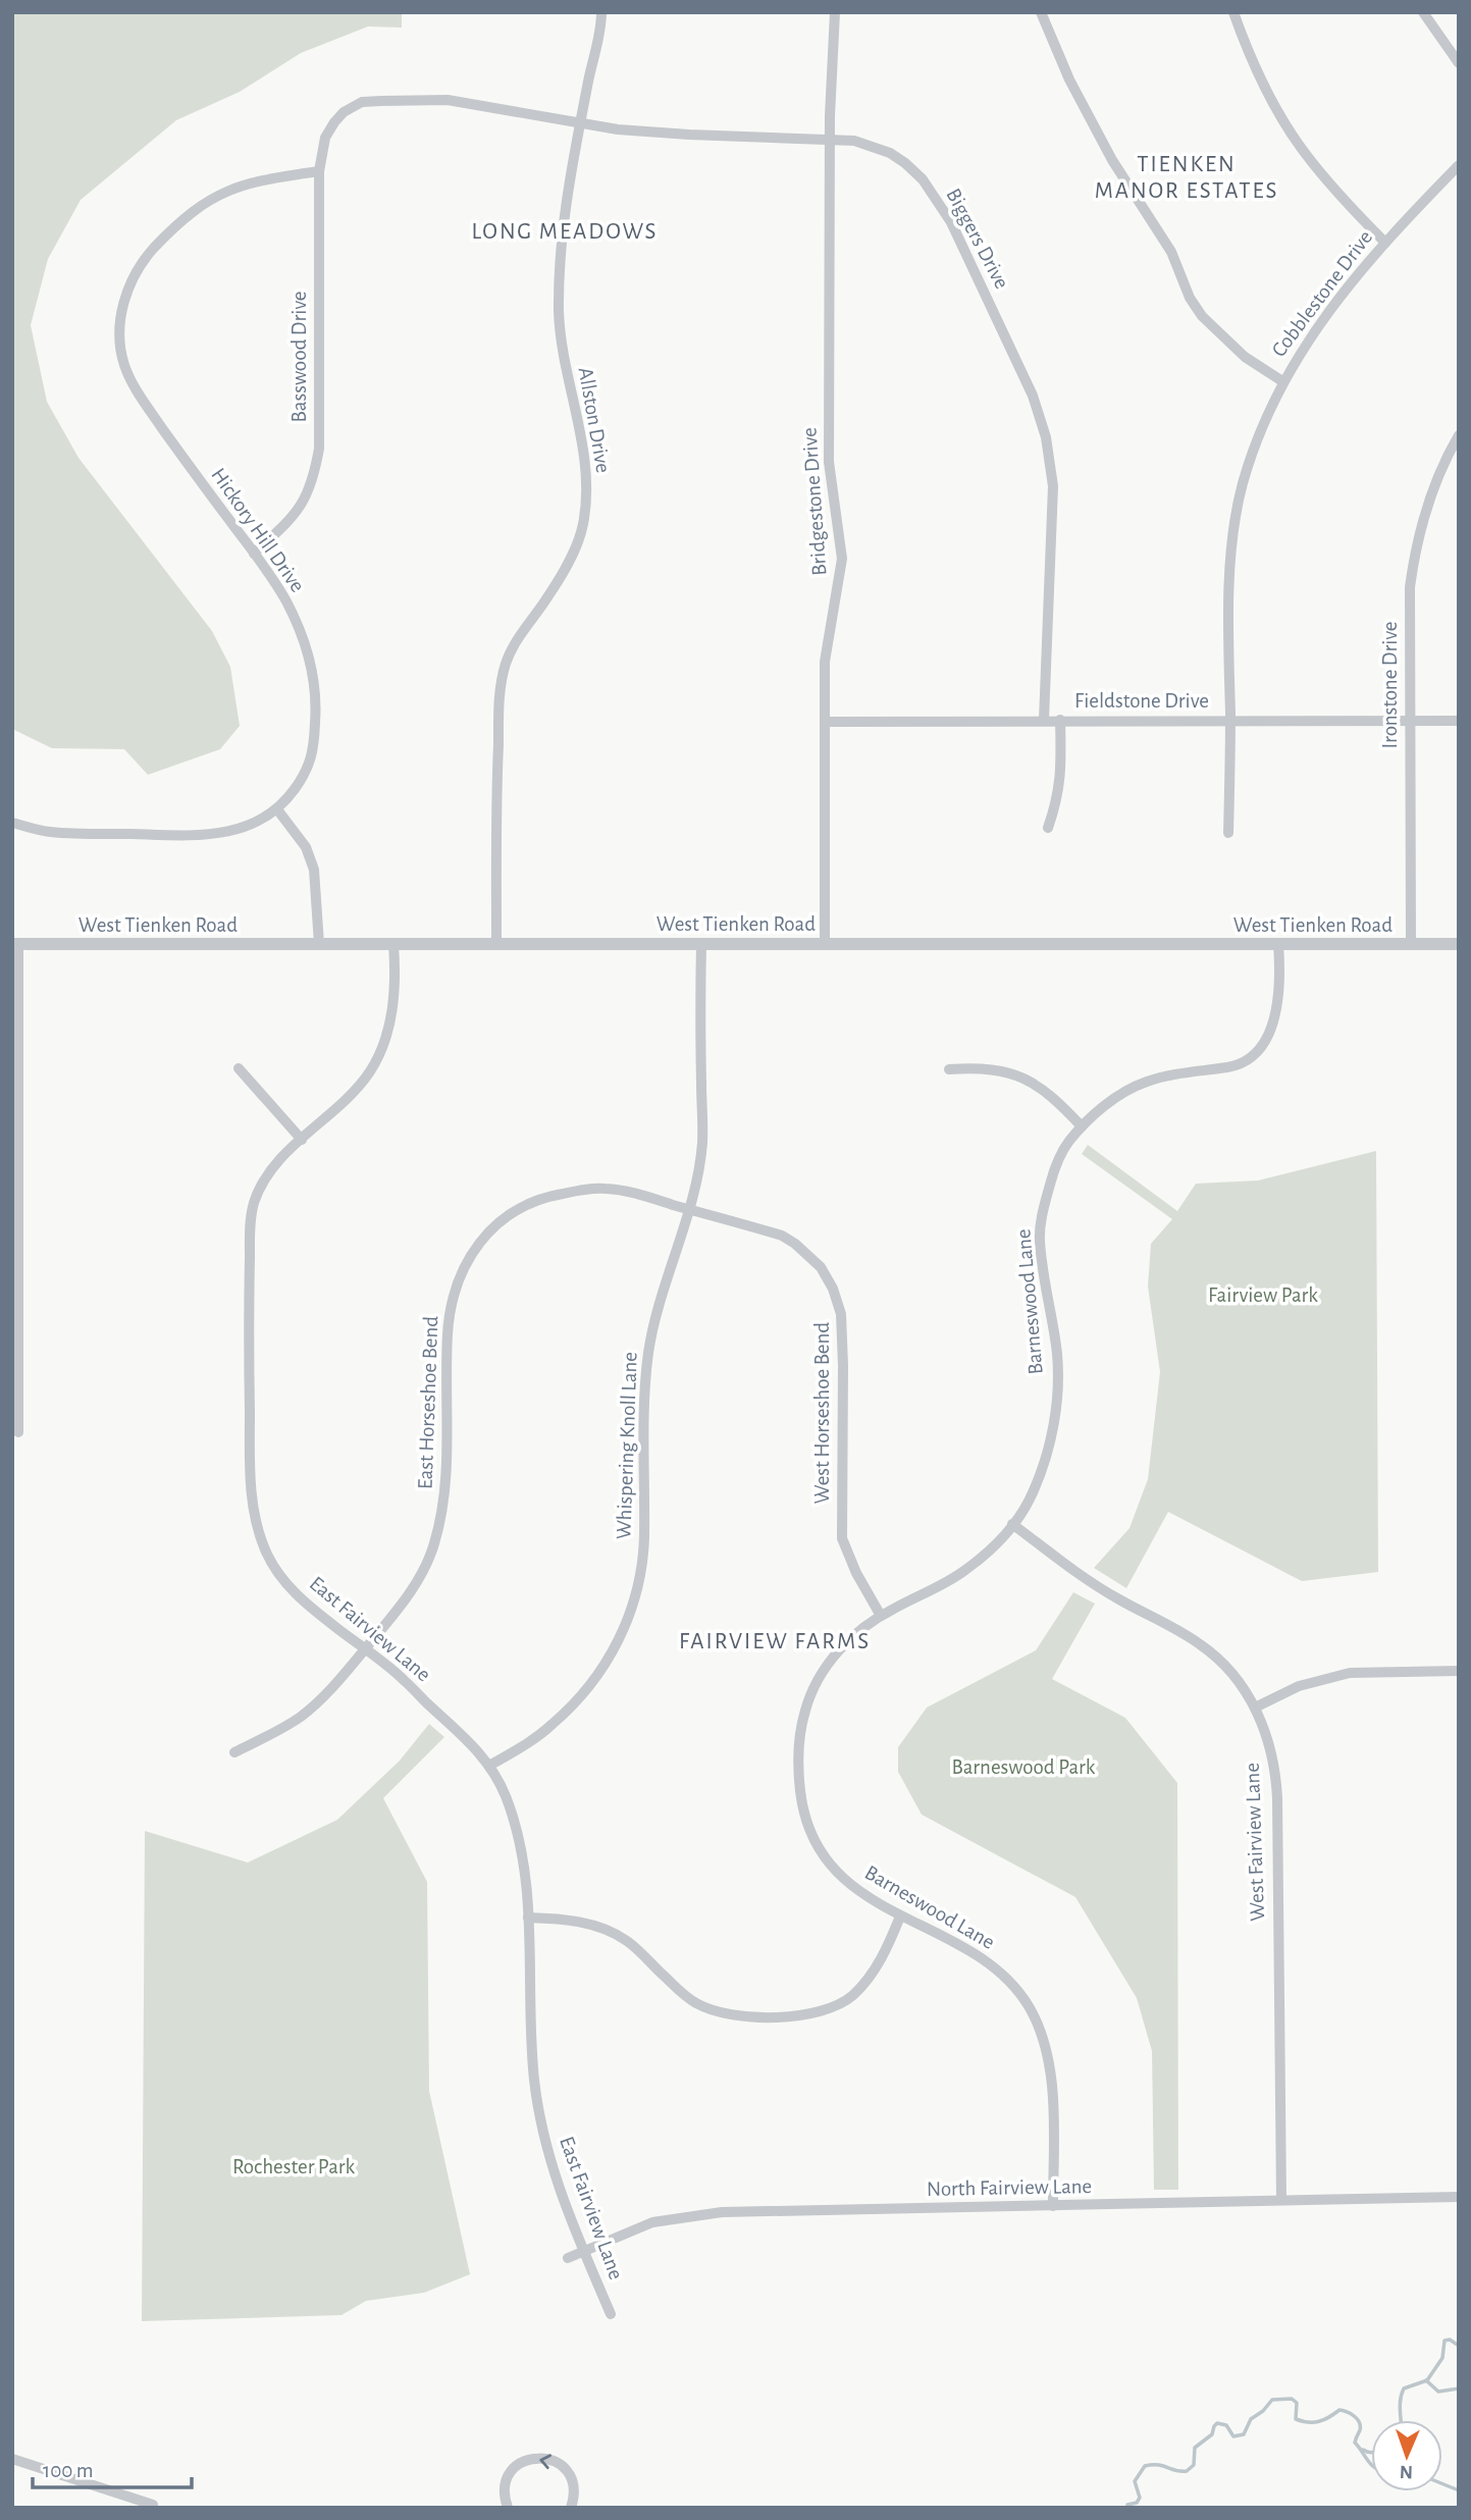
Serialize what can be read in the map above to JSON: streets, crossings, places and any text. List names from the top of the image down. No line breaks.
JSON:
{"streets":{"street":["Biggers Drive","Cobblestone Drive","Basswood Drive","Allston Drive","Bridgestone Drive","Hickory Hill Drive","Ironstone Drive","Fieldstone Drive","West Tienken Road","Barneswood Lane","East Horseshoe Bend","West Horseshoe Bend","Whispering Knoll Lane","East Fairview Lane","West Fairview Lane","North Fairview Lane"]},"crossings":[["Biggers Drive","Basswood Drive"],["Biggers Drive","Allston Drive"],["Biggers Drive","Bridgestone Drive"],["Biggers Drive","Fieldstone Drive"],["Cobblestone Drive","Fieldstone Drive"],["Basswood Drive","Hickory Hill Drive"],["Allston Drive","West Tienken Road"],["Bridgestone Drive","Fieldstone Drive"],["Bridgestone Drive","West Tienken Road"],["Ironstone Drive","Fieldstone Drive"],["Ironstone Drive","West Tienken Road"],["West Tienken Road","Barneswood Lane"],["West Tienken Road","Whispering Knoll Lane"],["West Tienken Road","East Fairview Lane"],["Barneswood Lane","West Horseshoe Bend"],["Barneswood Lane","West Fairview Lane"],["Barneswood Lane","North Fairview Lane"],["East Horseshoe Bend","West Horseshoe Bend"],["East Horseshoe Bend","Whispering Knoll Lane"],["East Horseshoe Bend","East Fairview Lane"],["West Horseshoe Bend","Whispering Knoll Lane"],["Whispering Knoll Lane","East Fairview Lane"],["East Fairview Lane","North Fairview Lane"],["West Fairview Lane","North Fairview Lane"]],"districts":["TIENKEN MANOR ESTATES","LONG MEADOWS","FAIRVIEW FARMS"],"parks":["Fairview Park","Barneswood Park","Rochester Park"],"scale_bar":"100 m","north":"bottom"}
